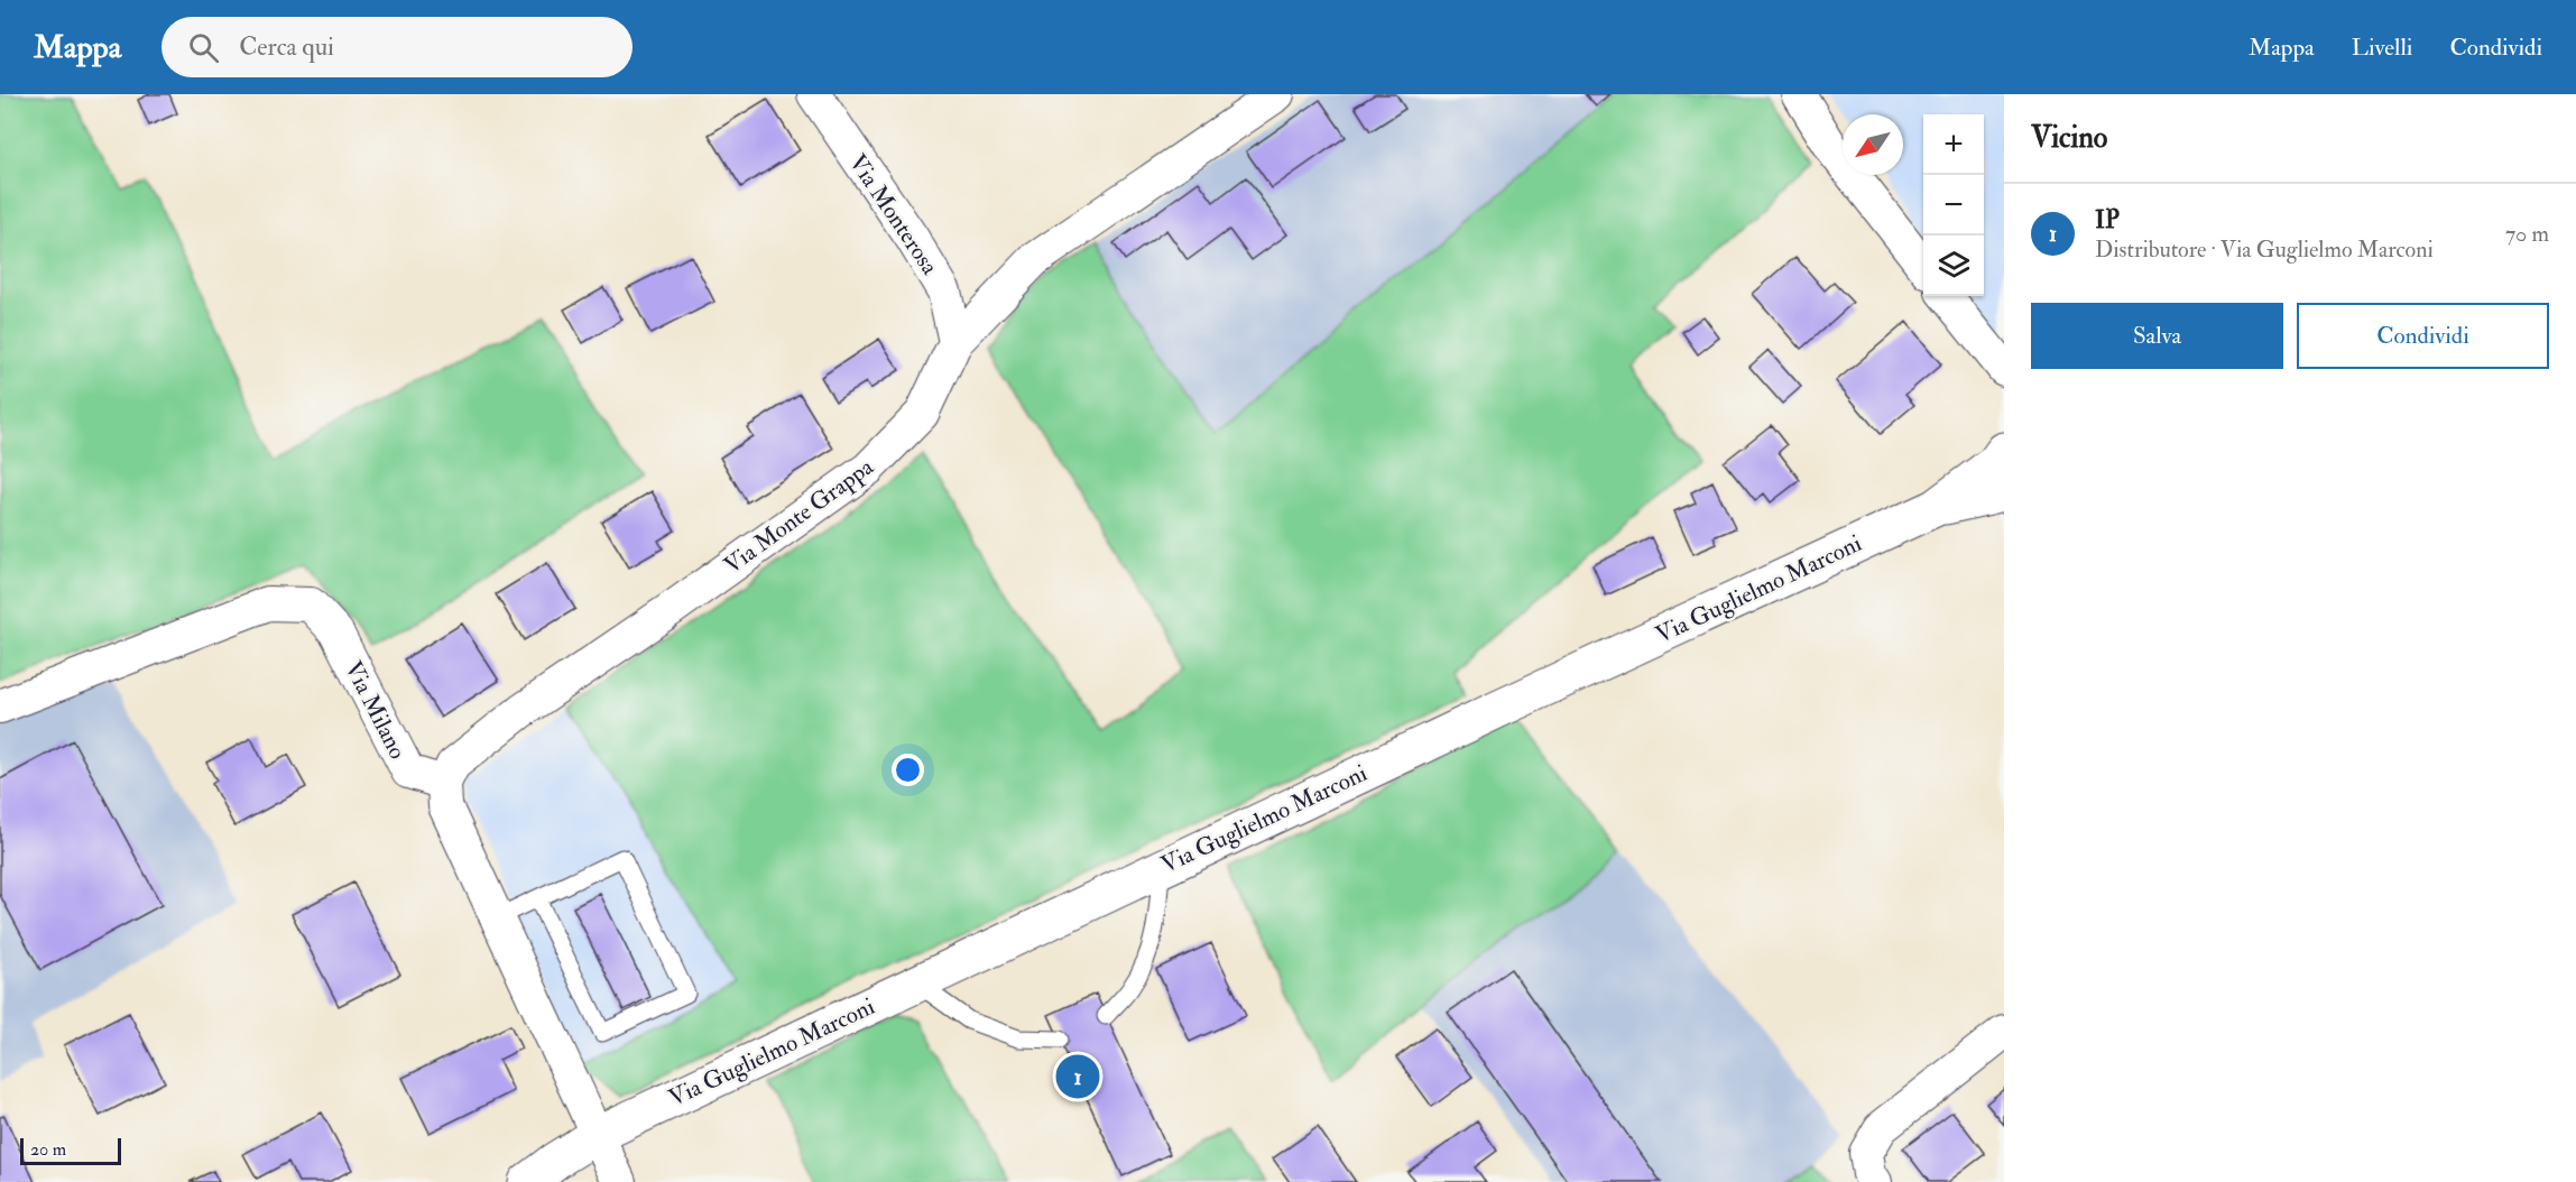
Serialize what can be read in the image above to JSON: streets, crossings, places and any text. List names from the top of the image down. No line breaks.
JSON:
{"streets":{"street":["Via Monterosa","Via Monte Grappa","Via Guglielmo Marconi","Via Milano"]},"crossings":[["Via Monterosa","Via Monte Grappa"],["Via Monte Grappa","Via Milano"]],"scale_bar":"20 m","north":"bottom left","page":{"header":"Mappa","search":"Cerca qui","nav":["Mappa","Livelli","Condividi"],"heading":"Vicino","map_buttons":["+","−"],"list":[{"mark":"1","name":"IP","note":"Distributore · Via Guglielmo Marconi","value":"70 m"}],"buttons":["Salva","Condividi"],"pins":"1","scale":"20 m"}}
